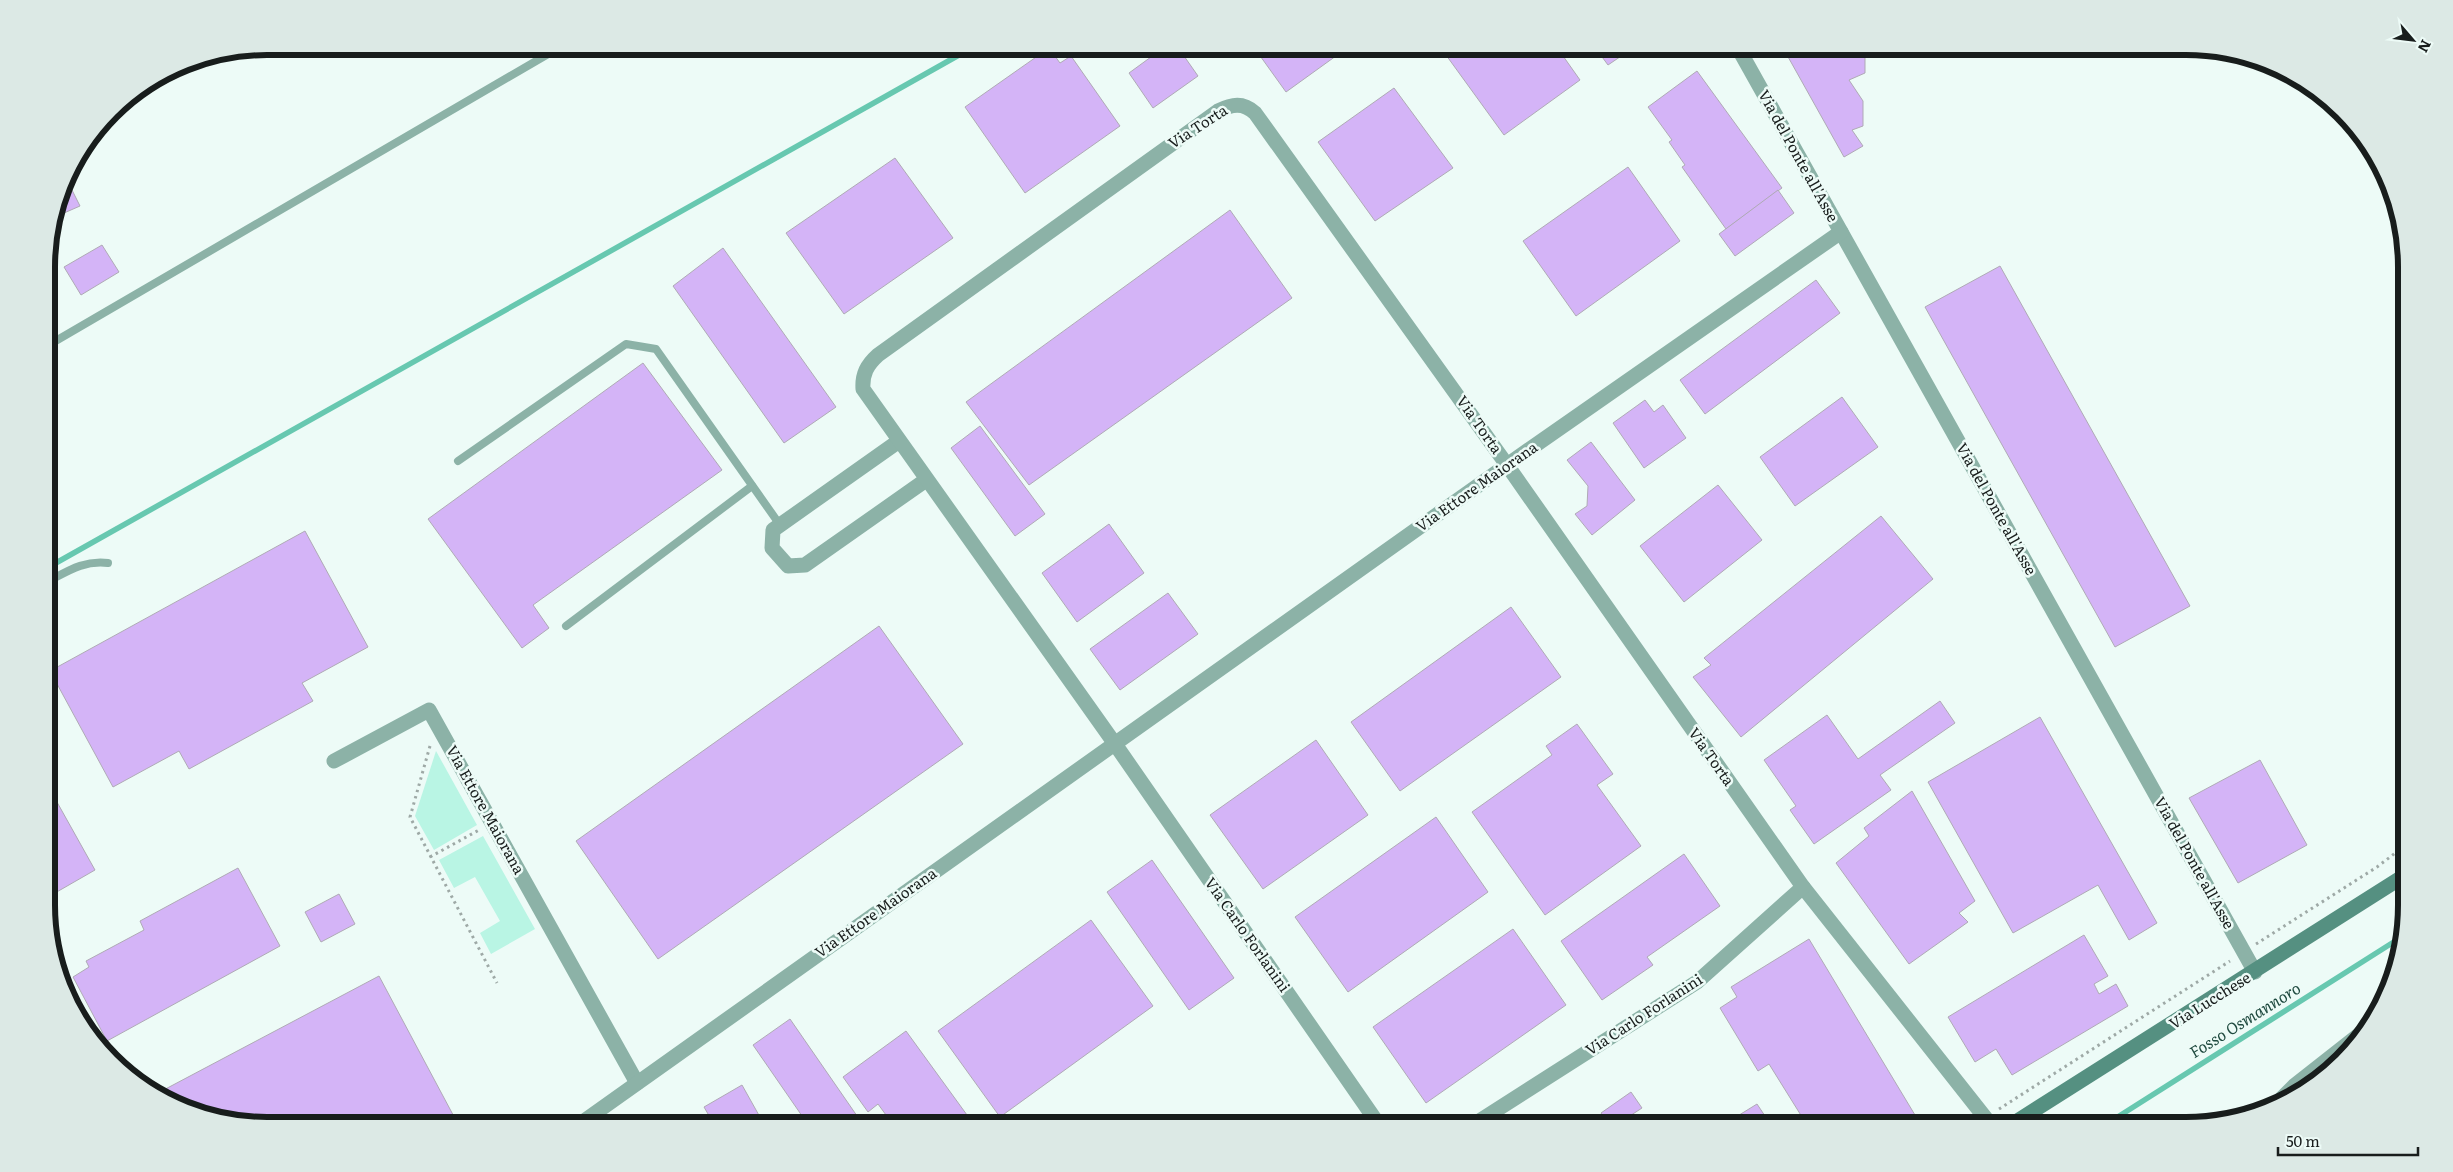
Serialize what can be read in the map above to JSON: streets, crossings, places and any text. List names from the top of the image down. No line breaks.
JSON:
{"streets":{"main road":["Via Lucchese"],"street":["Via Torta","Via del Ponte all'Asse","Via Ettore Maiorana","Via Carlo Forlanini"]},"crossings":[["Via Torta","Via Ettore Maiorana"],["Via Torta","Via Carlo Forlanini"],["Via del Ponte all'Asse","Via Ettore Maiorana"],["Via del Ponte all'Asse","Via Lucchese"],["Via Ettore Maiorana","Via Carlo Forlanini"]],"water":["Fosso Osmannoro"],"scale_bar":"50 m","north":"bottom right"}
